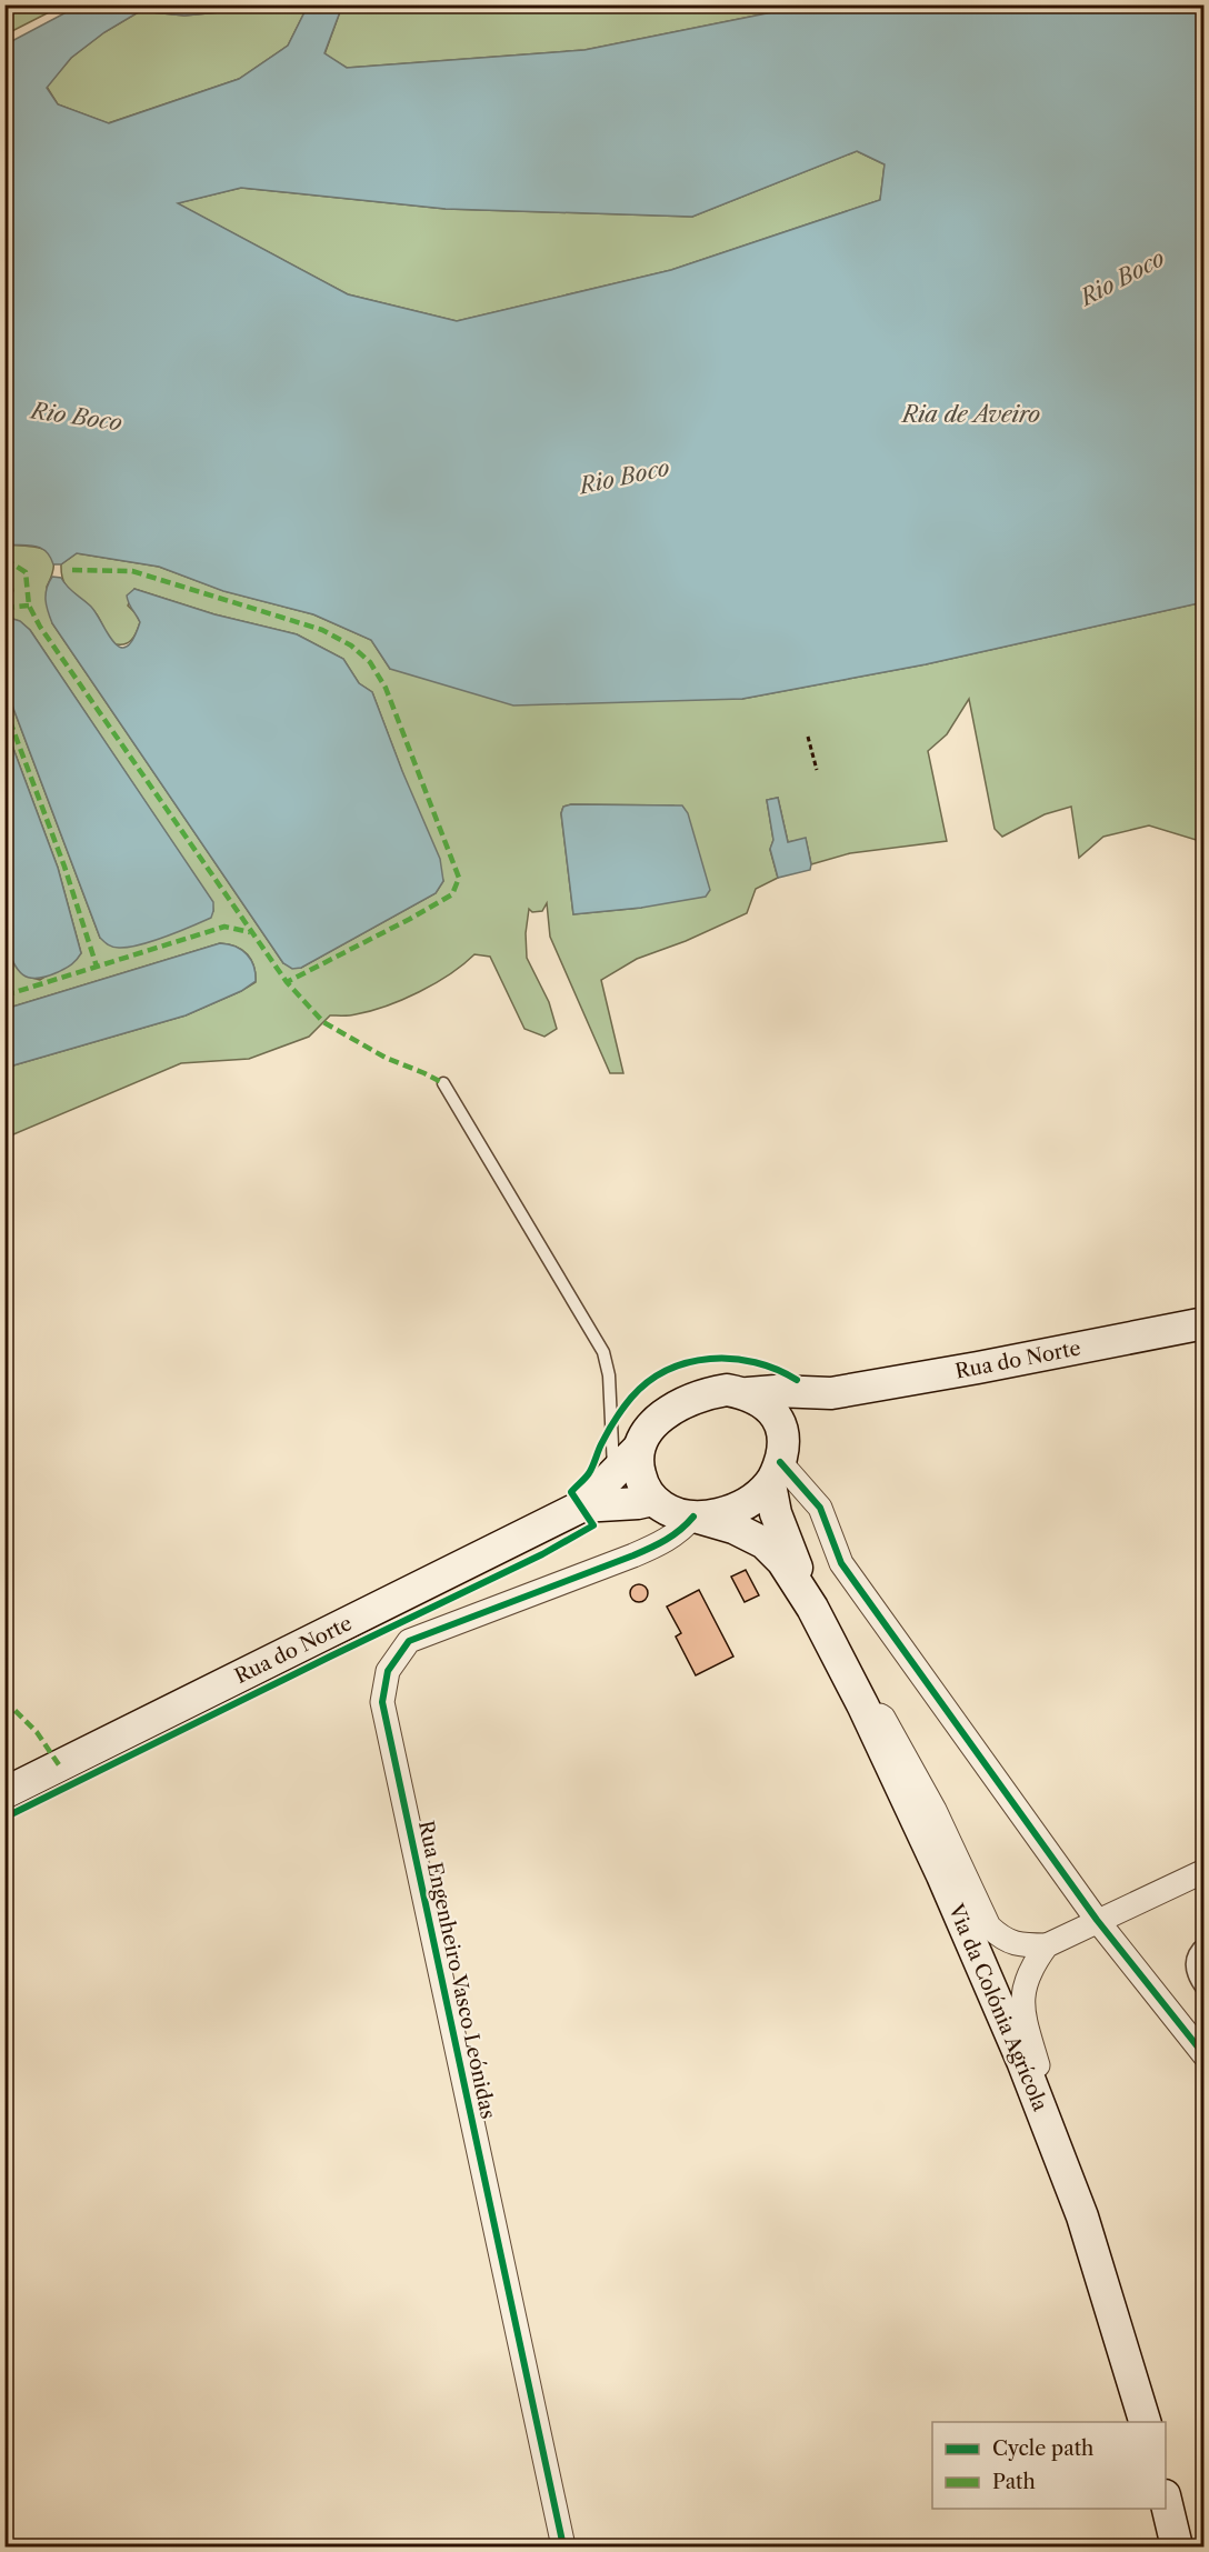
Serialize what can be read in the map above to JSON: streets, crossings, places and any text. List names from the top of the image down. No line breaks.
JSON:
{"streets":{"main road":["Rua do Norte","Via da Colónia Agrícola"],"street":["Rua Engenheiro Vasco Leónidas"]},"crossings":[["Rua do Norte","Rua Engenheiro Vasco Leónidas"],["Rua do Norte","Via da Colónia Agrícola"],["Rua Engenheiro Vasco Leónidas","Via da Colónia Agrícola"]],"water":["Rio Boco","Ria de Aveiro"],"legend":["Cycle path","Path"]}
